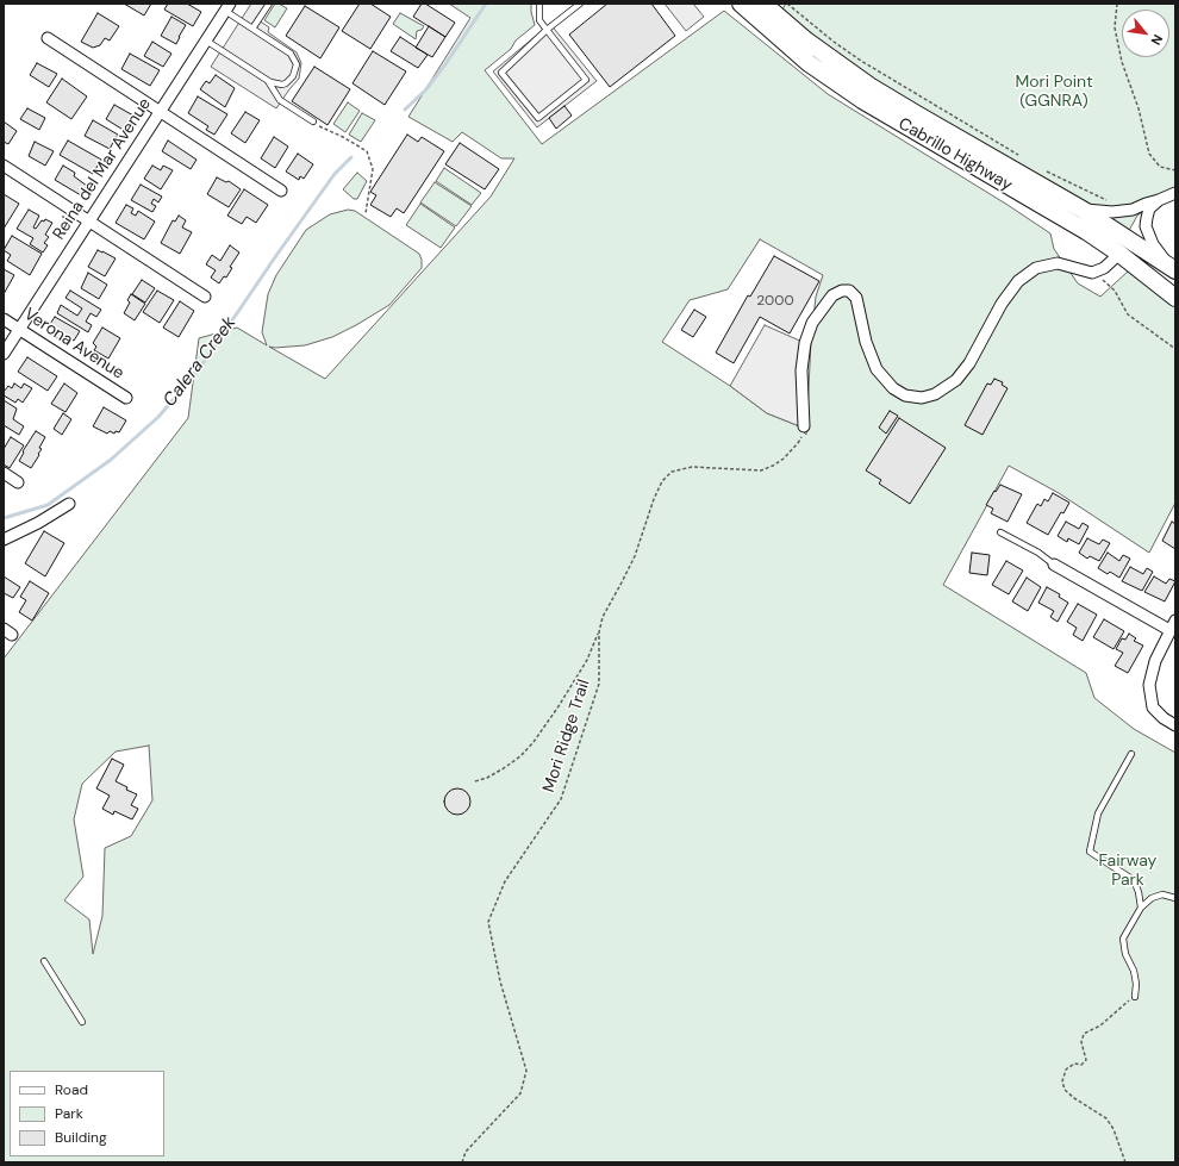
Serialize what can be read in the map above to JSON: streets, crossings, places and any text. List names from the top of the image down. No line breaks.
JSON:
{"streets":{"highway":["Cabrillo Highway"],"street":["Reina del Mar Avenue","Verona Avenue"],"path":["Mori Ridge Trail"]},"crossings":[["Reina del Mar Avenue","Verona Avenue"]],"water":["Calera Creek"],"parks":["Mori Point (GGNRA)","Fairway Park"],"house_numbers":["2000"],"legend":["Road","Park","Building"],"north":"bottom right"}
